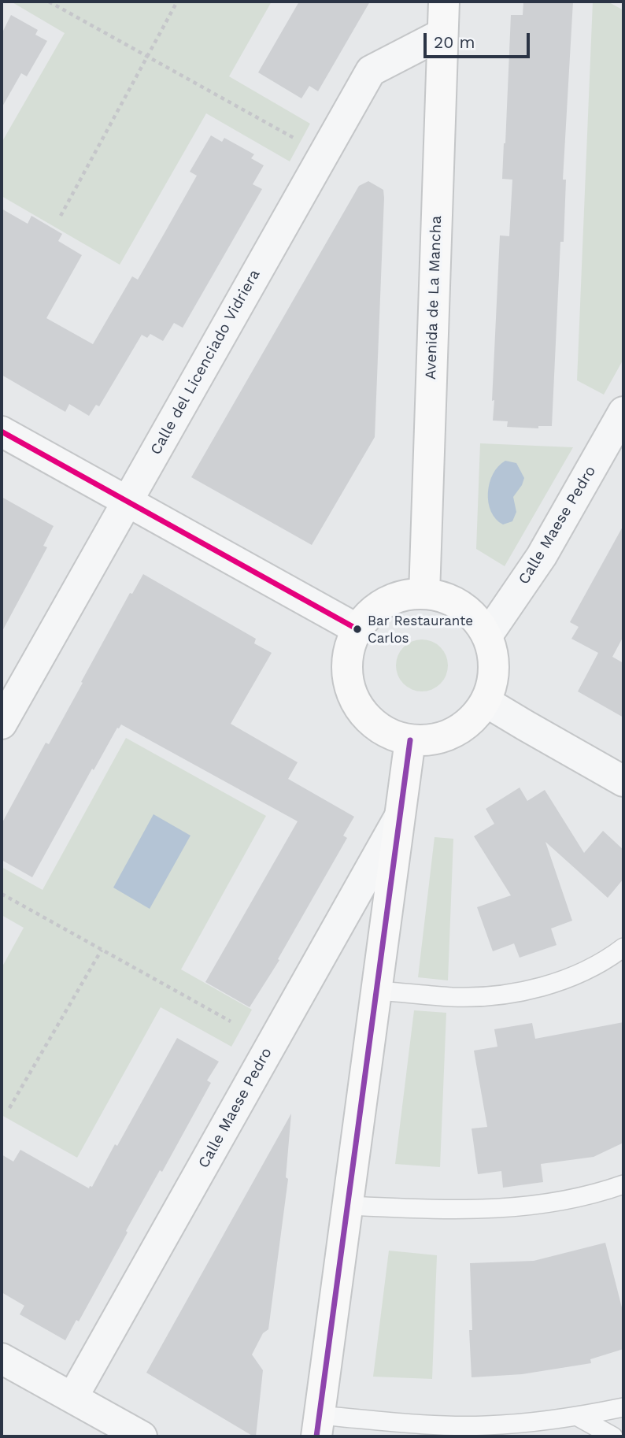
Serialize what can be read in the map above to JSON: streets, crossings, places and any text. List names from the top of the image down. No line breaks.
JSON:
{"streets":{"main road":["Avenida de La Mancha"],"street":["Calle del Licenciado Vidriera","Calle Maese Pedro"]},"crossings":[["Avenida de La Mancha","Calle del Licenciado Vidriera"],["Avenida de La Mancha","Calle Maese Pedro"]],"places":["Bar Restaurante Carlos"],"scale_bar":"20 m"}
